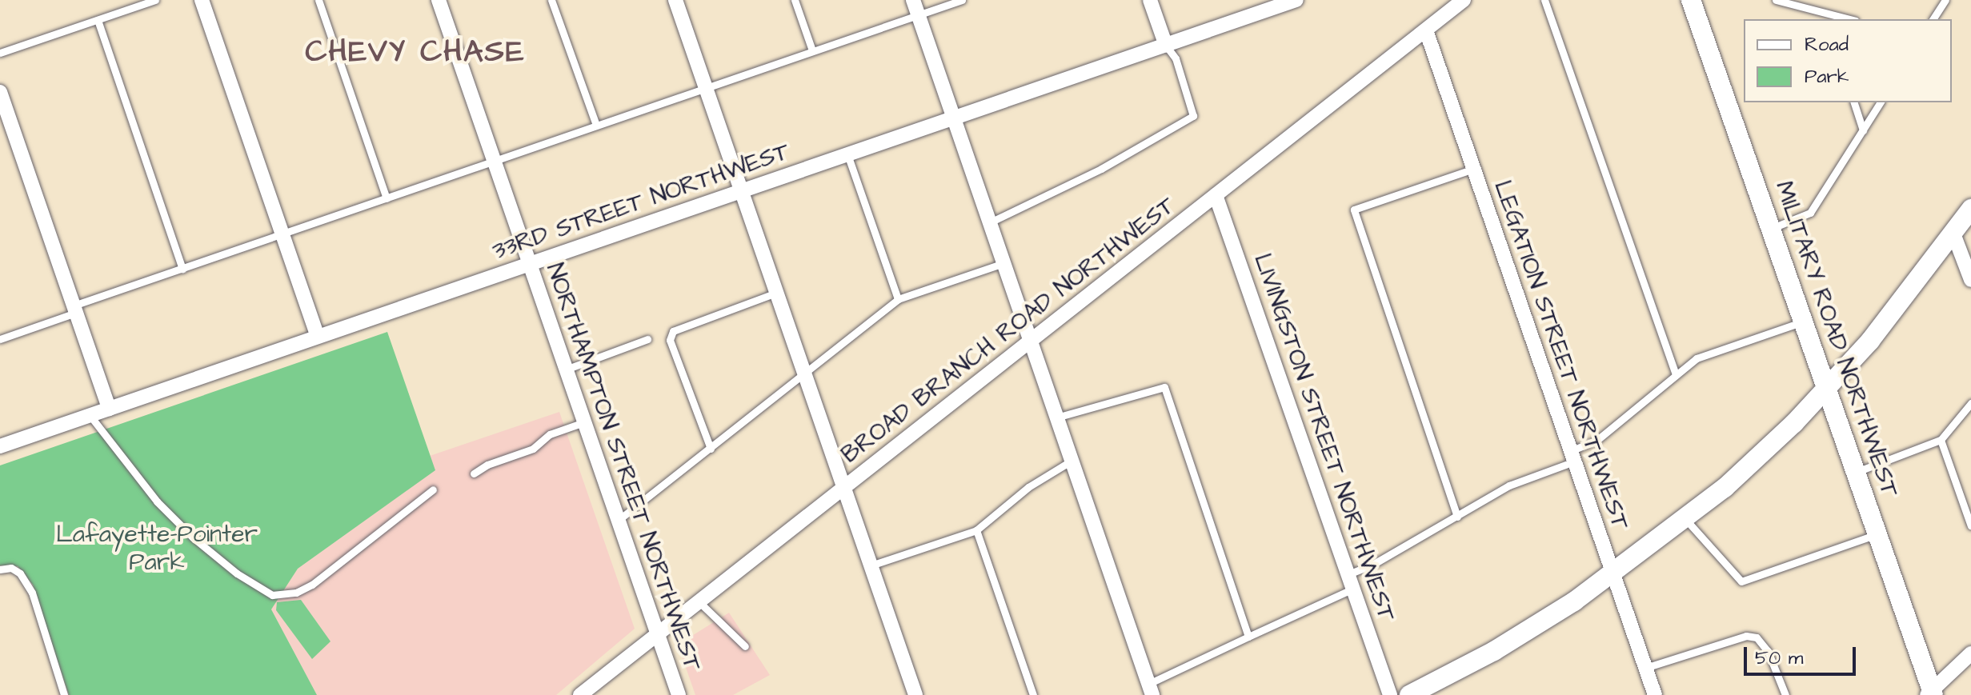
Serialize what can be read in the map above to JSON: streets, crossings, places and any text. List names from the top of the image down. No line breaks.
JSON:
{"streets":{"street":["33RD STREET NORTHWEST","BROAD BRANCH ROAD NORTHWEST","MILITARY ROAD NORTHWEST","LEGATION STREET NORTHWEST","LIVINGSTON STREET NORTHWEST","NORTHAMPTON STREET NORTHWEST"]},"crossings":[["33RD STREET NORTHWEST","NORTHAMPTON STREET NORTHWEST"],["BROAD BRANCH ROAD NORTHWEST","LEGATION STREET NORTHWEST"],["BROAD BRANCH ROAD NORTHWEST","LIVINGSTON STREET NORTHWEST"],["BROAD BRANCH ROAD NORTHWEST","NORTHAMPTON STREET NORTHWEST"]],"districts":["CHEVY CHASE"],"parks":["Lafayette-Pointer Park"],"legend":["Road","Park"],"scale_bar":"50 m"}
